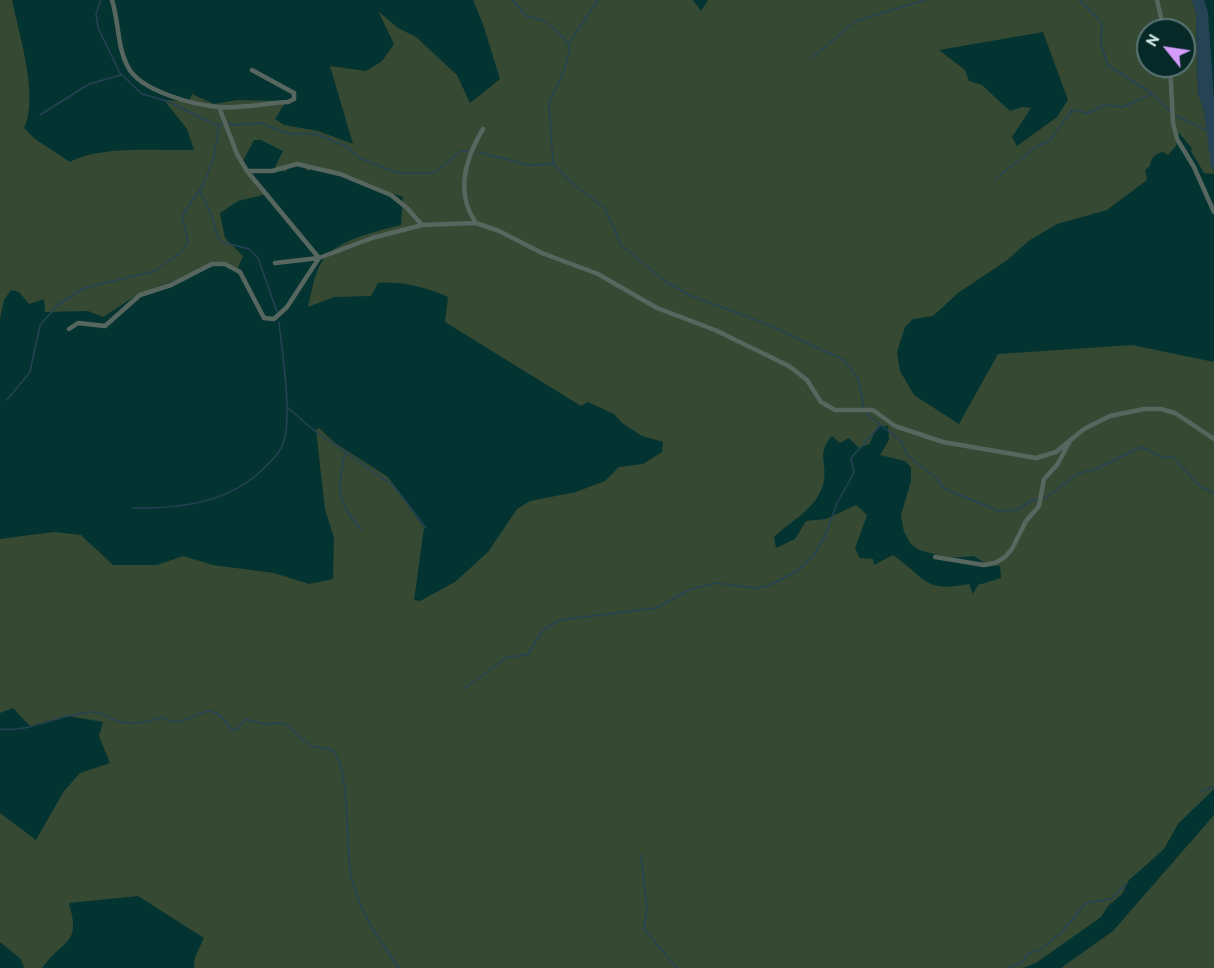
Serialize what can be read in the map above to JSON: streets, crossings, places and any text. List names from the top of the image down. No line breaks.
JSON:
{"north":"top left"}
